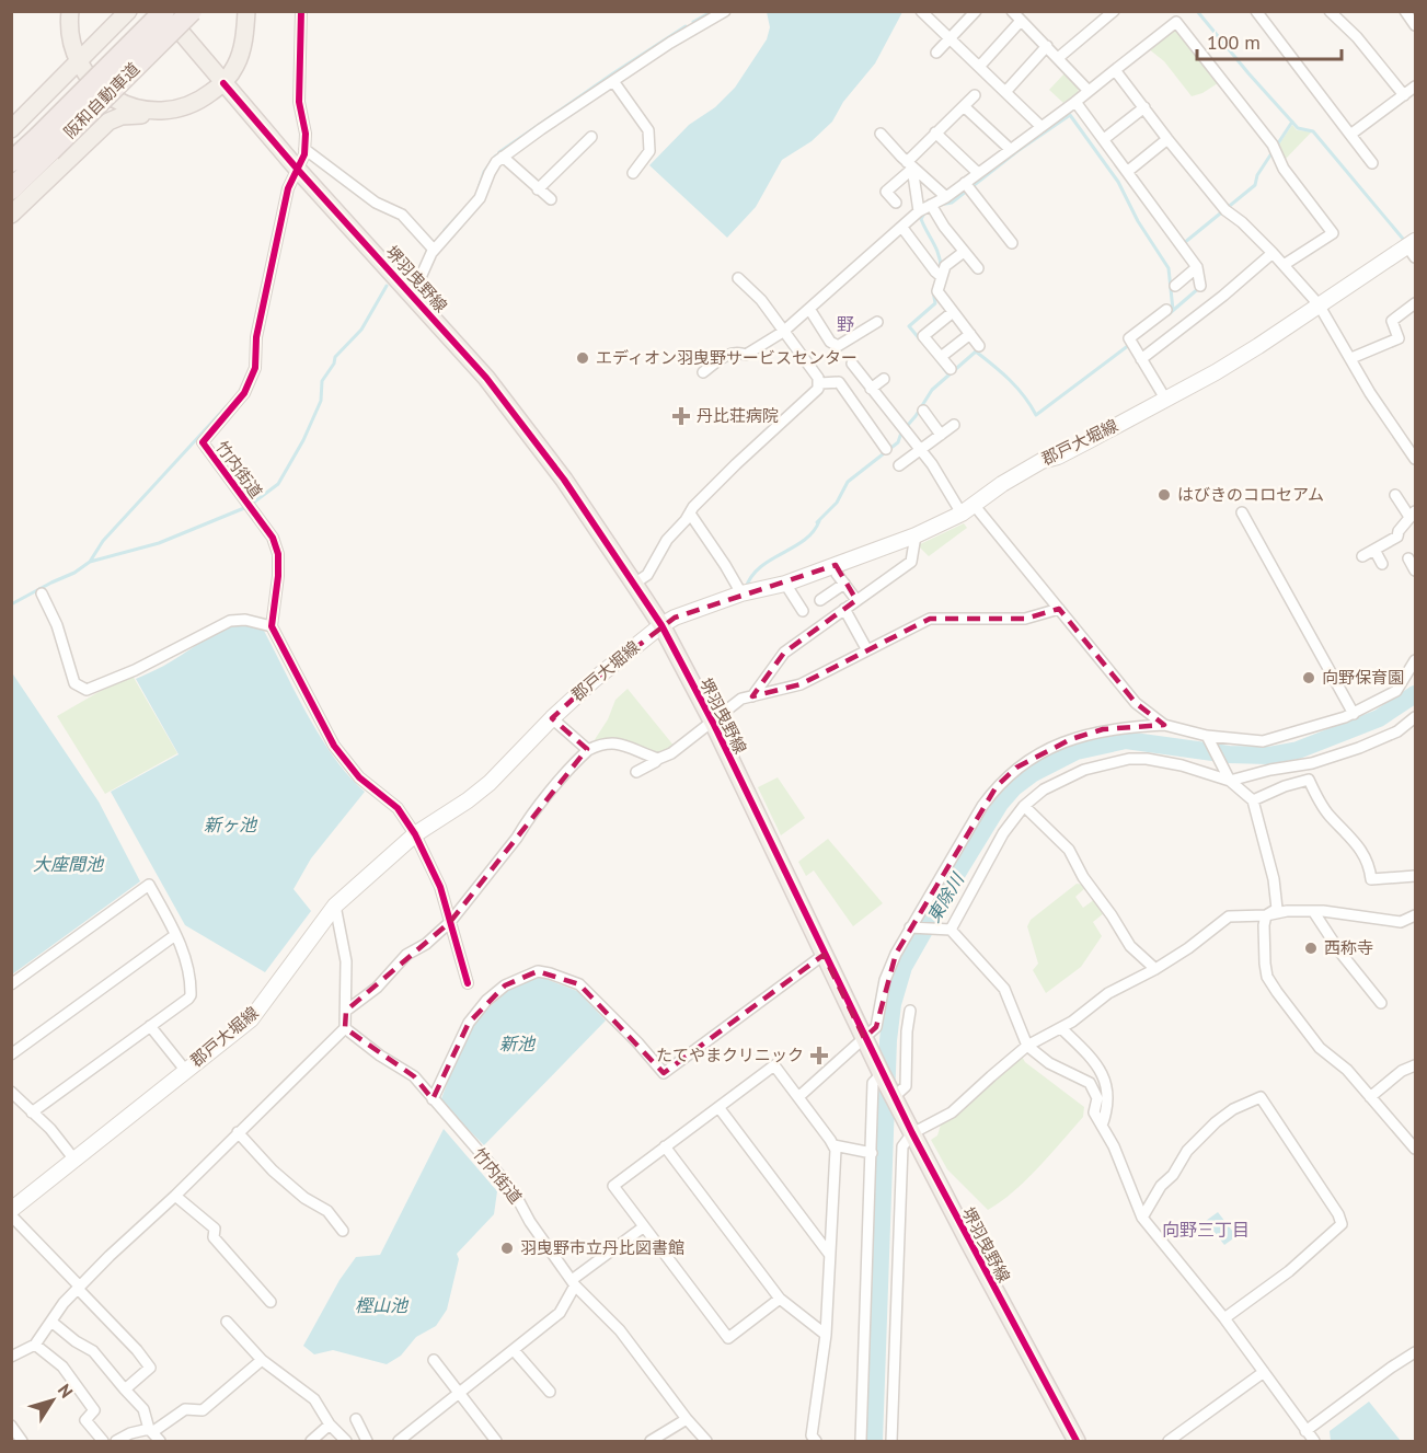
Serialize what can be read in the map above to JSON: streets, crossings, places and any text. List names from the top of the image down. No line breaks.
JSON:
{"streets":{"highway":["阪和自動車道"],"main road":["堺羽曳野線","郡戸大堀線"],"street":["竹内街道"]},"crossings":[["阪和自動車道","堺羽曳野線"],["堺羽曳野線","郡戸大堀線"],["堺羽曳野線","竹内街道"]],"districts":["野","向野三丁目"],"water":["新ヶ池","大座間池","東除川","新池","樫山池"],"places":{"other":["エディオン羽曳野サービスセンター","はびきのコロセアム","向野保育園","西称寺","羽曳野市立丹比図書館"],"health":["丹比荘病院","たてやまクリニック"]},"scale_bar":"100 m","north":"top right"}
